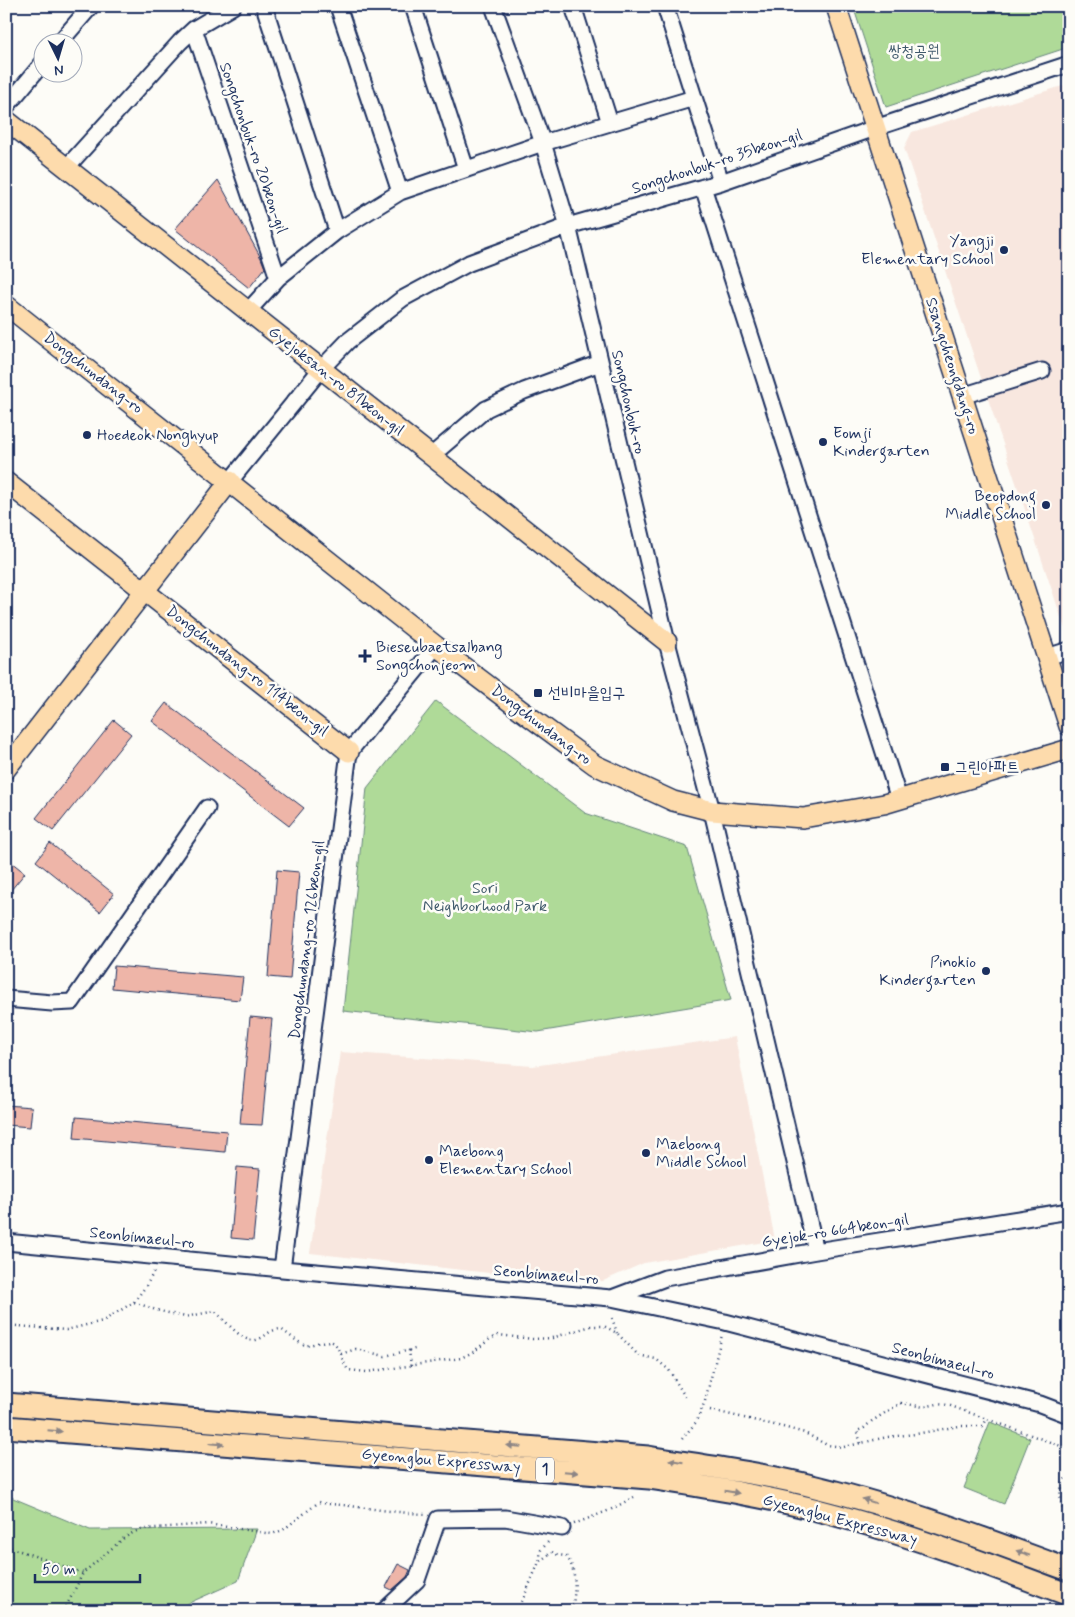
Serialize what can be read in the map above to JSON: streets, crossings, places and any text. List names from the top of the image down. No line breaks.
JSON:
{"streets":{"highway":["Gyeongbu Expressway","1"],"main road":["Ssangcheongdang-ro","Dongchundang-ro","Gyejoksan-ro 81beon-gil","Dongchundang-ro 114beon-gil"],"street":["Songchonbuk-ro 20beon-gil","Songchonbuk-ro 35beon-gil","Songchonbuk-ro","Dongchundang-ro 126beon-gil","Gyejok-ro 664beon-gil","Seonbimaeul-ro"]},"crossings":[["Songchonbuk-ro 35beon-gil","Ssangcheongdang-ro"],["Songchonbuk-ro 35beon-gil","Dongchundang-ro"],["Songchonbuk-ro 35beon-gil","Gyejoksan-ro 81beon-gil"],["Songchonbuk-ro 35beon-gil","Songchonbuk-ro"],["Dongchundang-ro","Songchonbuk-ro"],["Gyejoksan-ro 81beon-gil","Songchonbuk-ro"],["Songchonbuk-ro","Gyejok-ro 664beon-gil"],["Dongchundang-ro 114beon-gil","Dongchundang-ro 126beon-gil"],["Dongchundang-ro 126beon-gil","Seonbimaeul-ro"],["Gyejok-ro 664beon-gil","Seonbimaeul-ro"]],"parks":["쌍청공원","Sori Neighborhood Park"],"places":{"other":["Yangji Elementary School","Hoedeok Nonghyup","Eomji Kindergarten","Beopdong Middle School","Pinokio Kindergarten","Maebong Middle School","Maebong Elementary School"],"health":["Bieseubaetsalbang Songchonjeom"],"transit":["선비마을입구","그린아파트"]},"scale_bar":"50 m","north":"bottom"}
